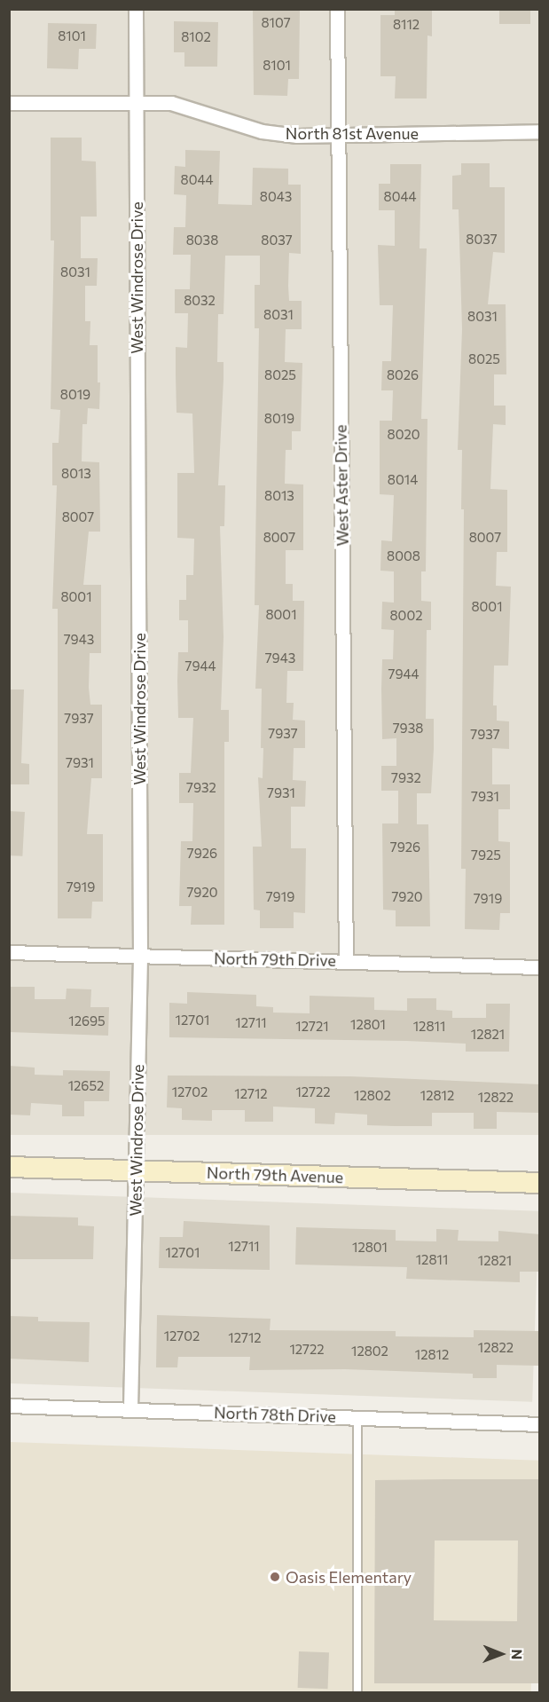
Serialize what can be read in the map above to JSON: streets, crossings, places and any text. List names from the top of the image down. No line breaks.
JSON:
{"streets":{"street":["North 81st Avenue","West Windrose Drive","West Aster Drive","North 79th Drive","North 79th Avenue","North 78th Drive"]},"crossings":[["North 81st Avenue","West Windrose Drive"],["North 81st Avenue","West Aster Drive"],["West Windrose Drive","North 79th Drive"],["West Windrose Drive","North 79th Avenue"],["West Windrose Drive","North 78th Drive"],["West Aster Drive","North 79th Drive"]],"places":["Oasis Elementary"],"house_numbers":["8107","8112","8101","8102","8101","8044","8043","8044","8037","8038","8037","8031","8032","8031","8031","8025","8025","8026","8019","8019","8020","8013","8014","8013","8007","8007","8007","8008","8001","8001","8001","8002","7943","7943","7944","7944","7937","7938","7937","7937","7931","7932","7932","7931","7931","7926","7926","7925","7919","7920","7919","7920","7919","12701","12695","12711","12801","12721","12811","12821","12652","12702","12722","12712","12802","12812","12822","12711","12801","12701","12811","12821","12702","12712","12822","12722","12802","12812"],"north":"right"}
